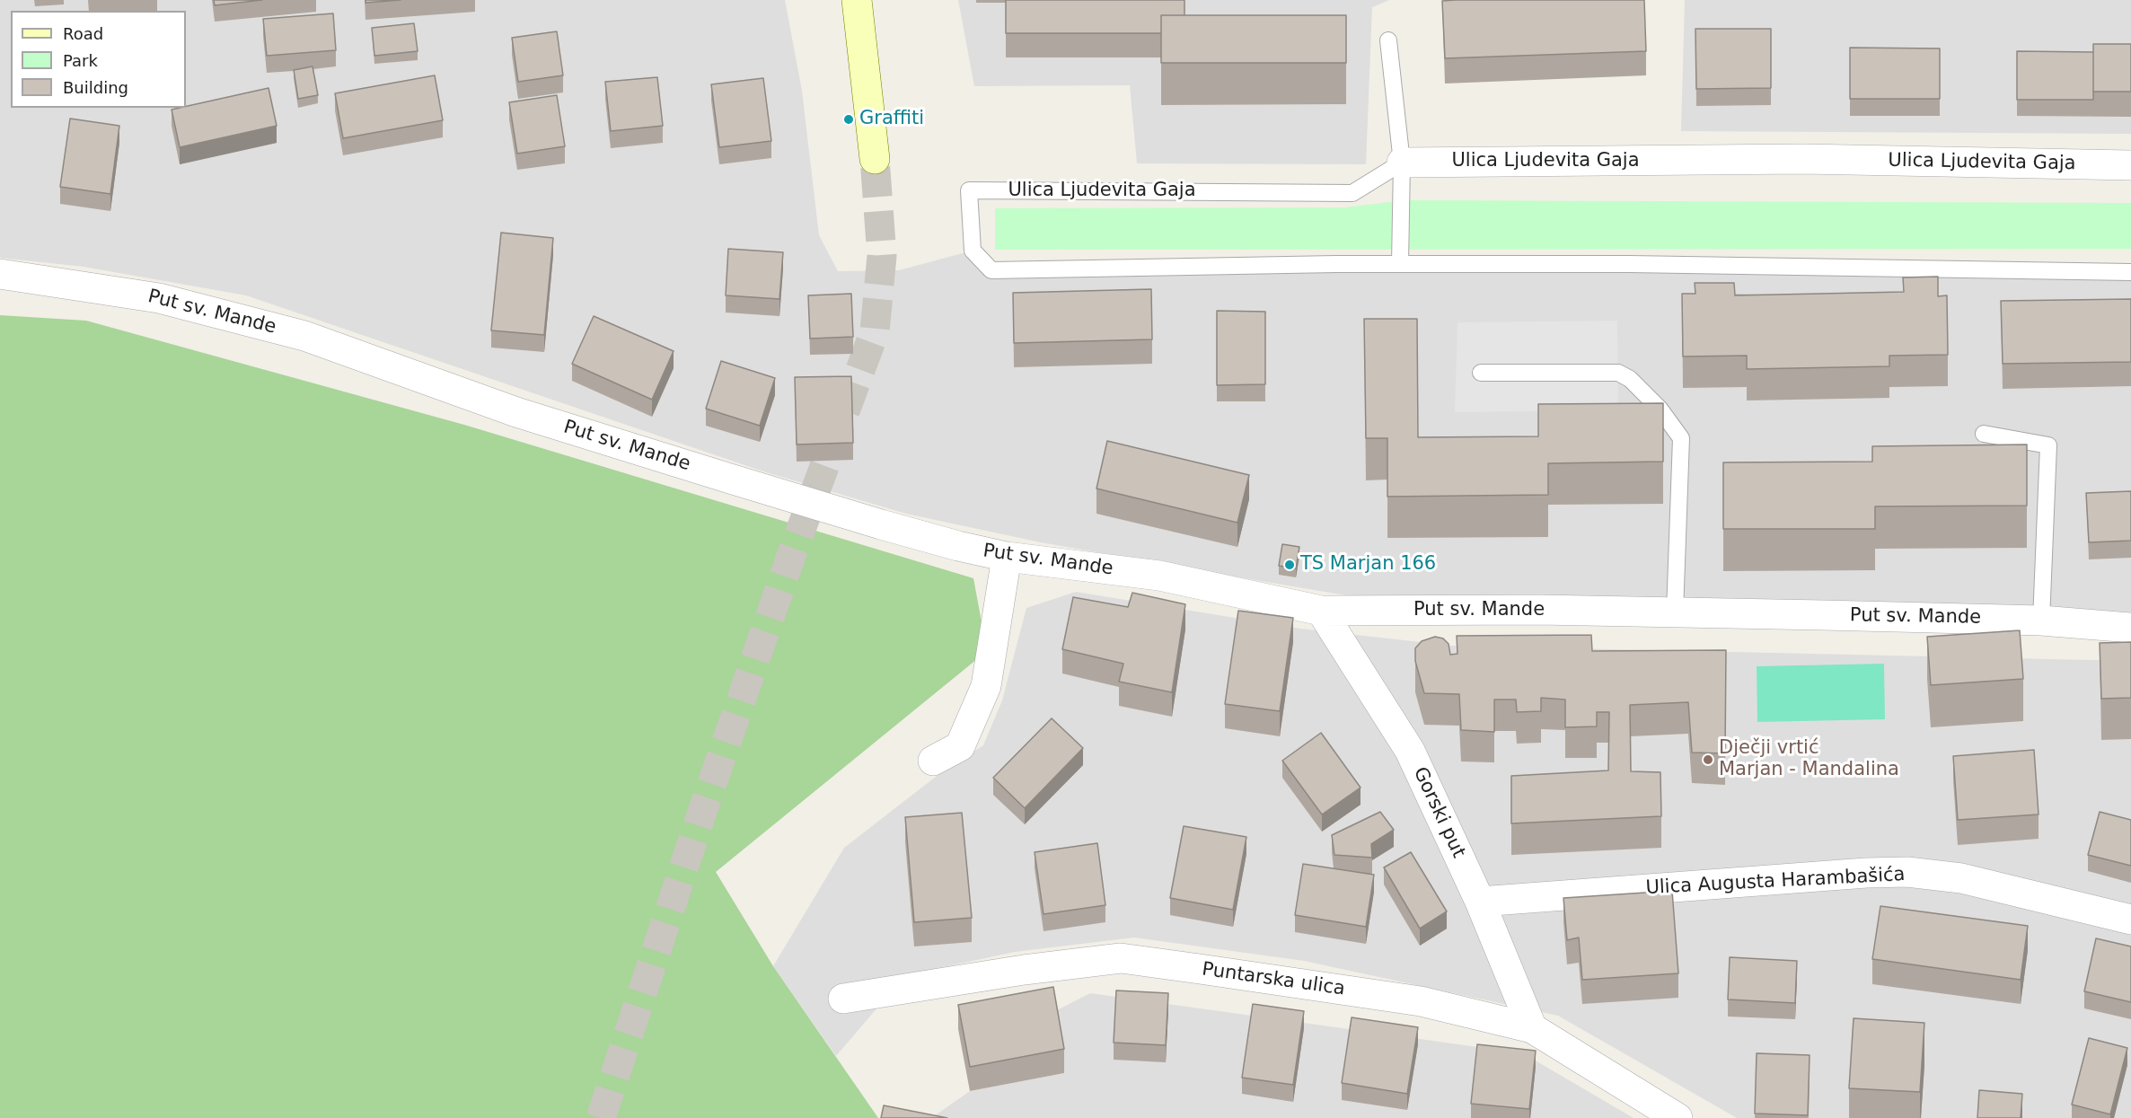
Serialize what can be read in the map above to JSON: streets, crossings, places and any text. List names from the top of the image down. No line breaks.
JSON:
{"streets":{"street":["Ulica Ljudevita Gaja","Put sv. Mande","Gorski put","Ulica Augusta Harambašića","Puntarska ulica"]},"crossings":[["Put sv. Mande","Gorski put"],["Gorski put","Ulica Augusta Harambašića"],["Gorski put","Puntarska ulica"]],"places":["Graffiti","TS Marjan 166","Dječji vrtić Marjan - Mandalina"],"legend":["Road","Park","Building"]}
